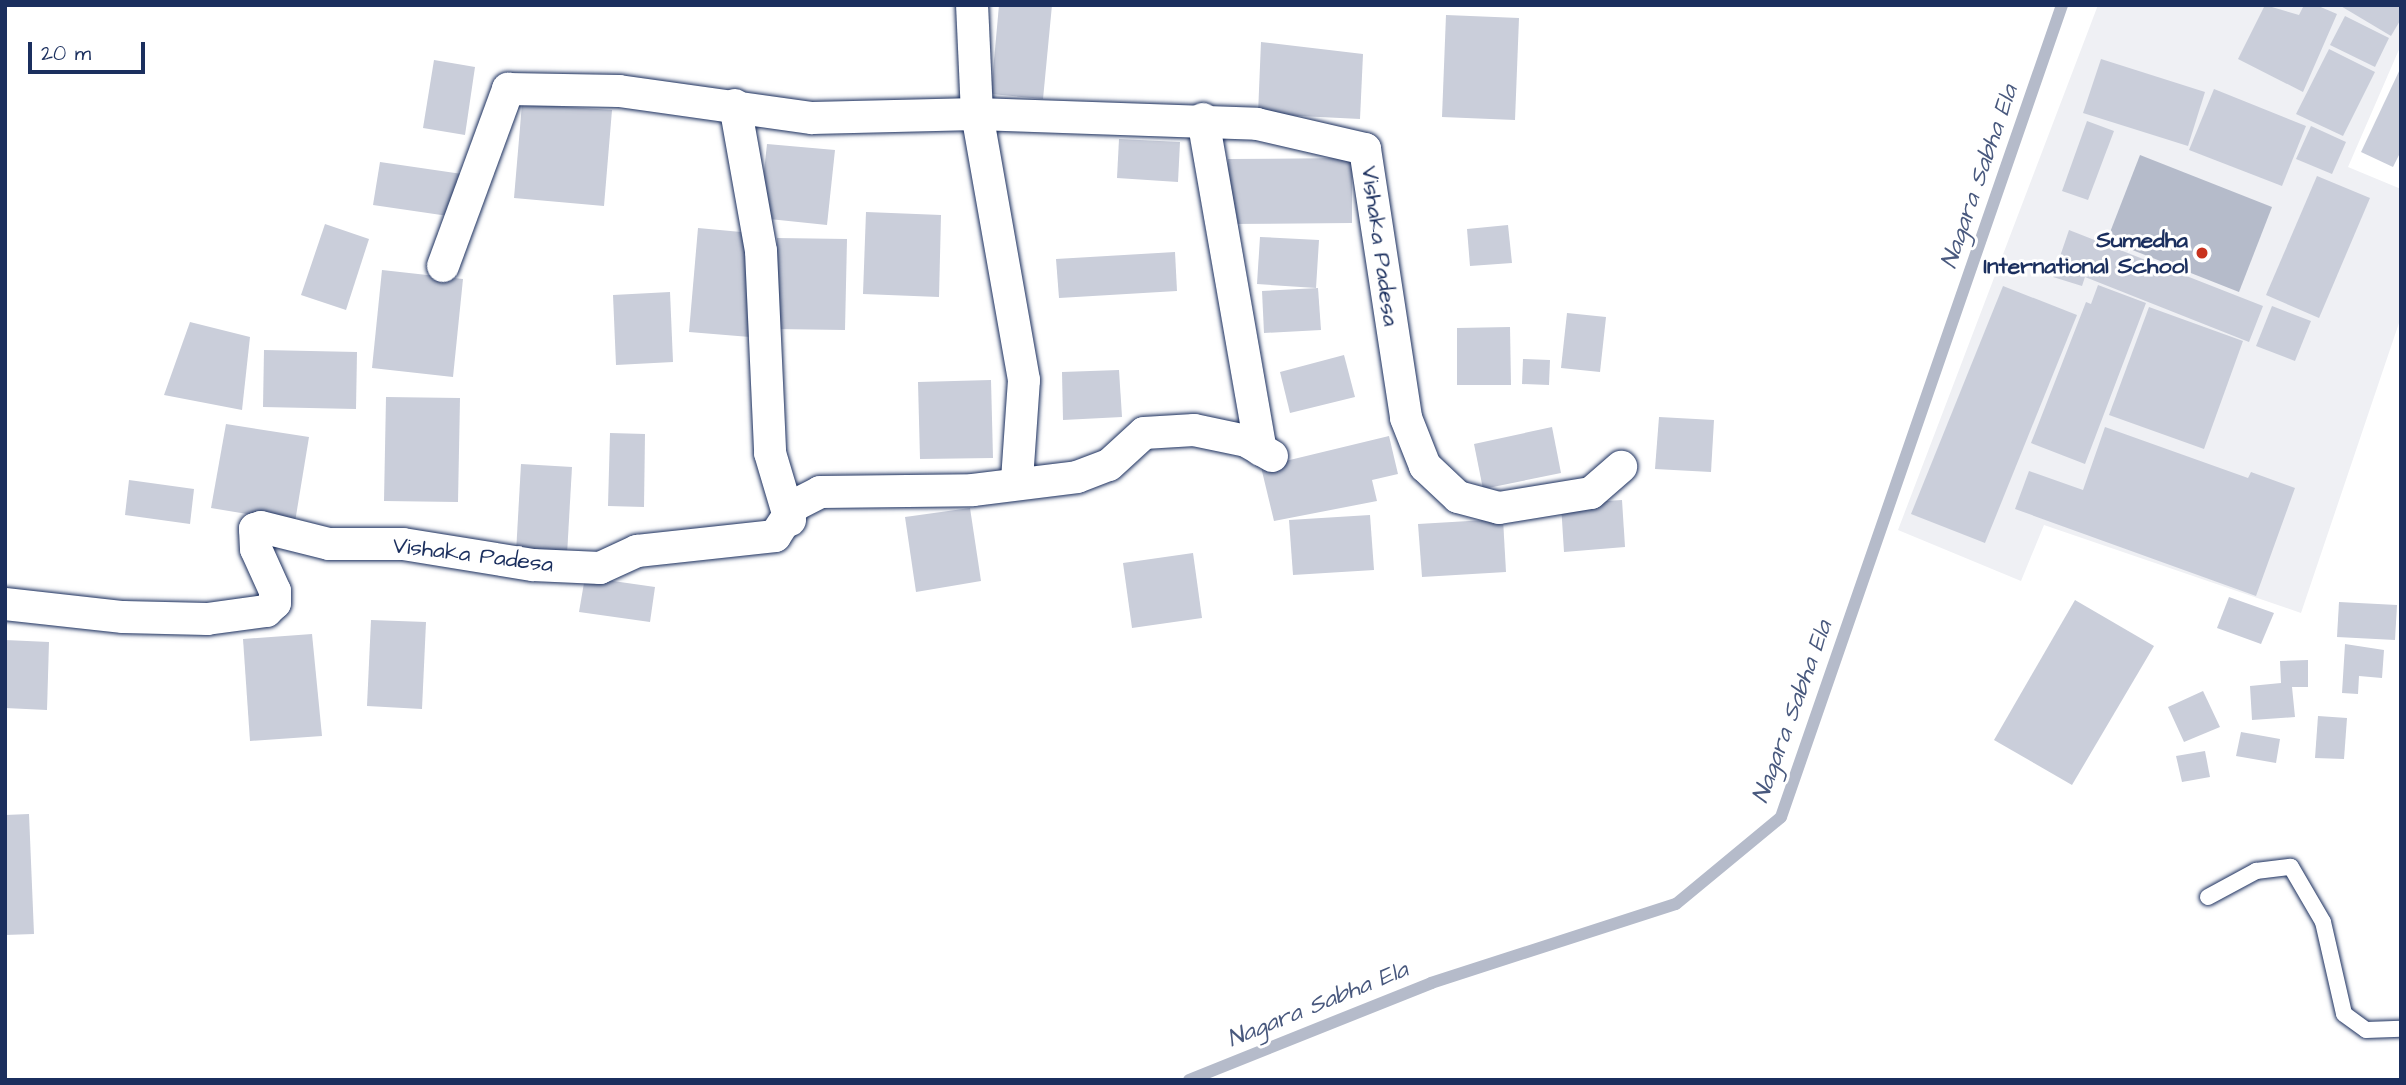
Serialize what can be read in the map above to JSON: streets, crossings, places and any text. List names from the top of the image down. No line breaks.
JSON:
{"streets":{"street":["Vishaka Padesa"]},"water":["Nagara Sabha Ela"],"places":["Sumedha International School"],"scale_bar":"20 m"}
